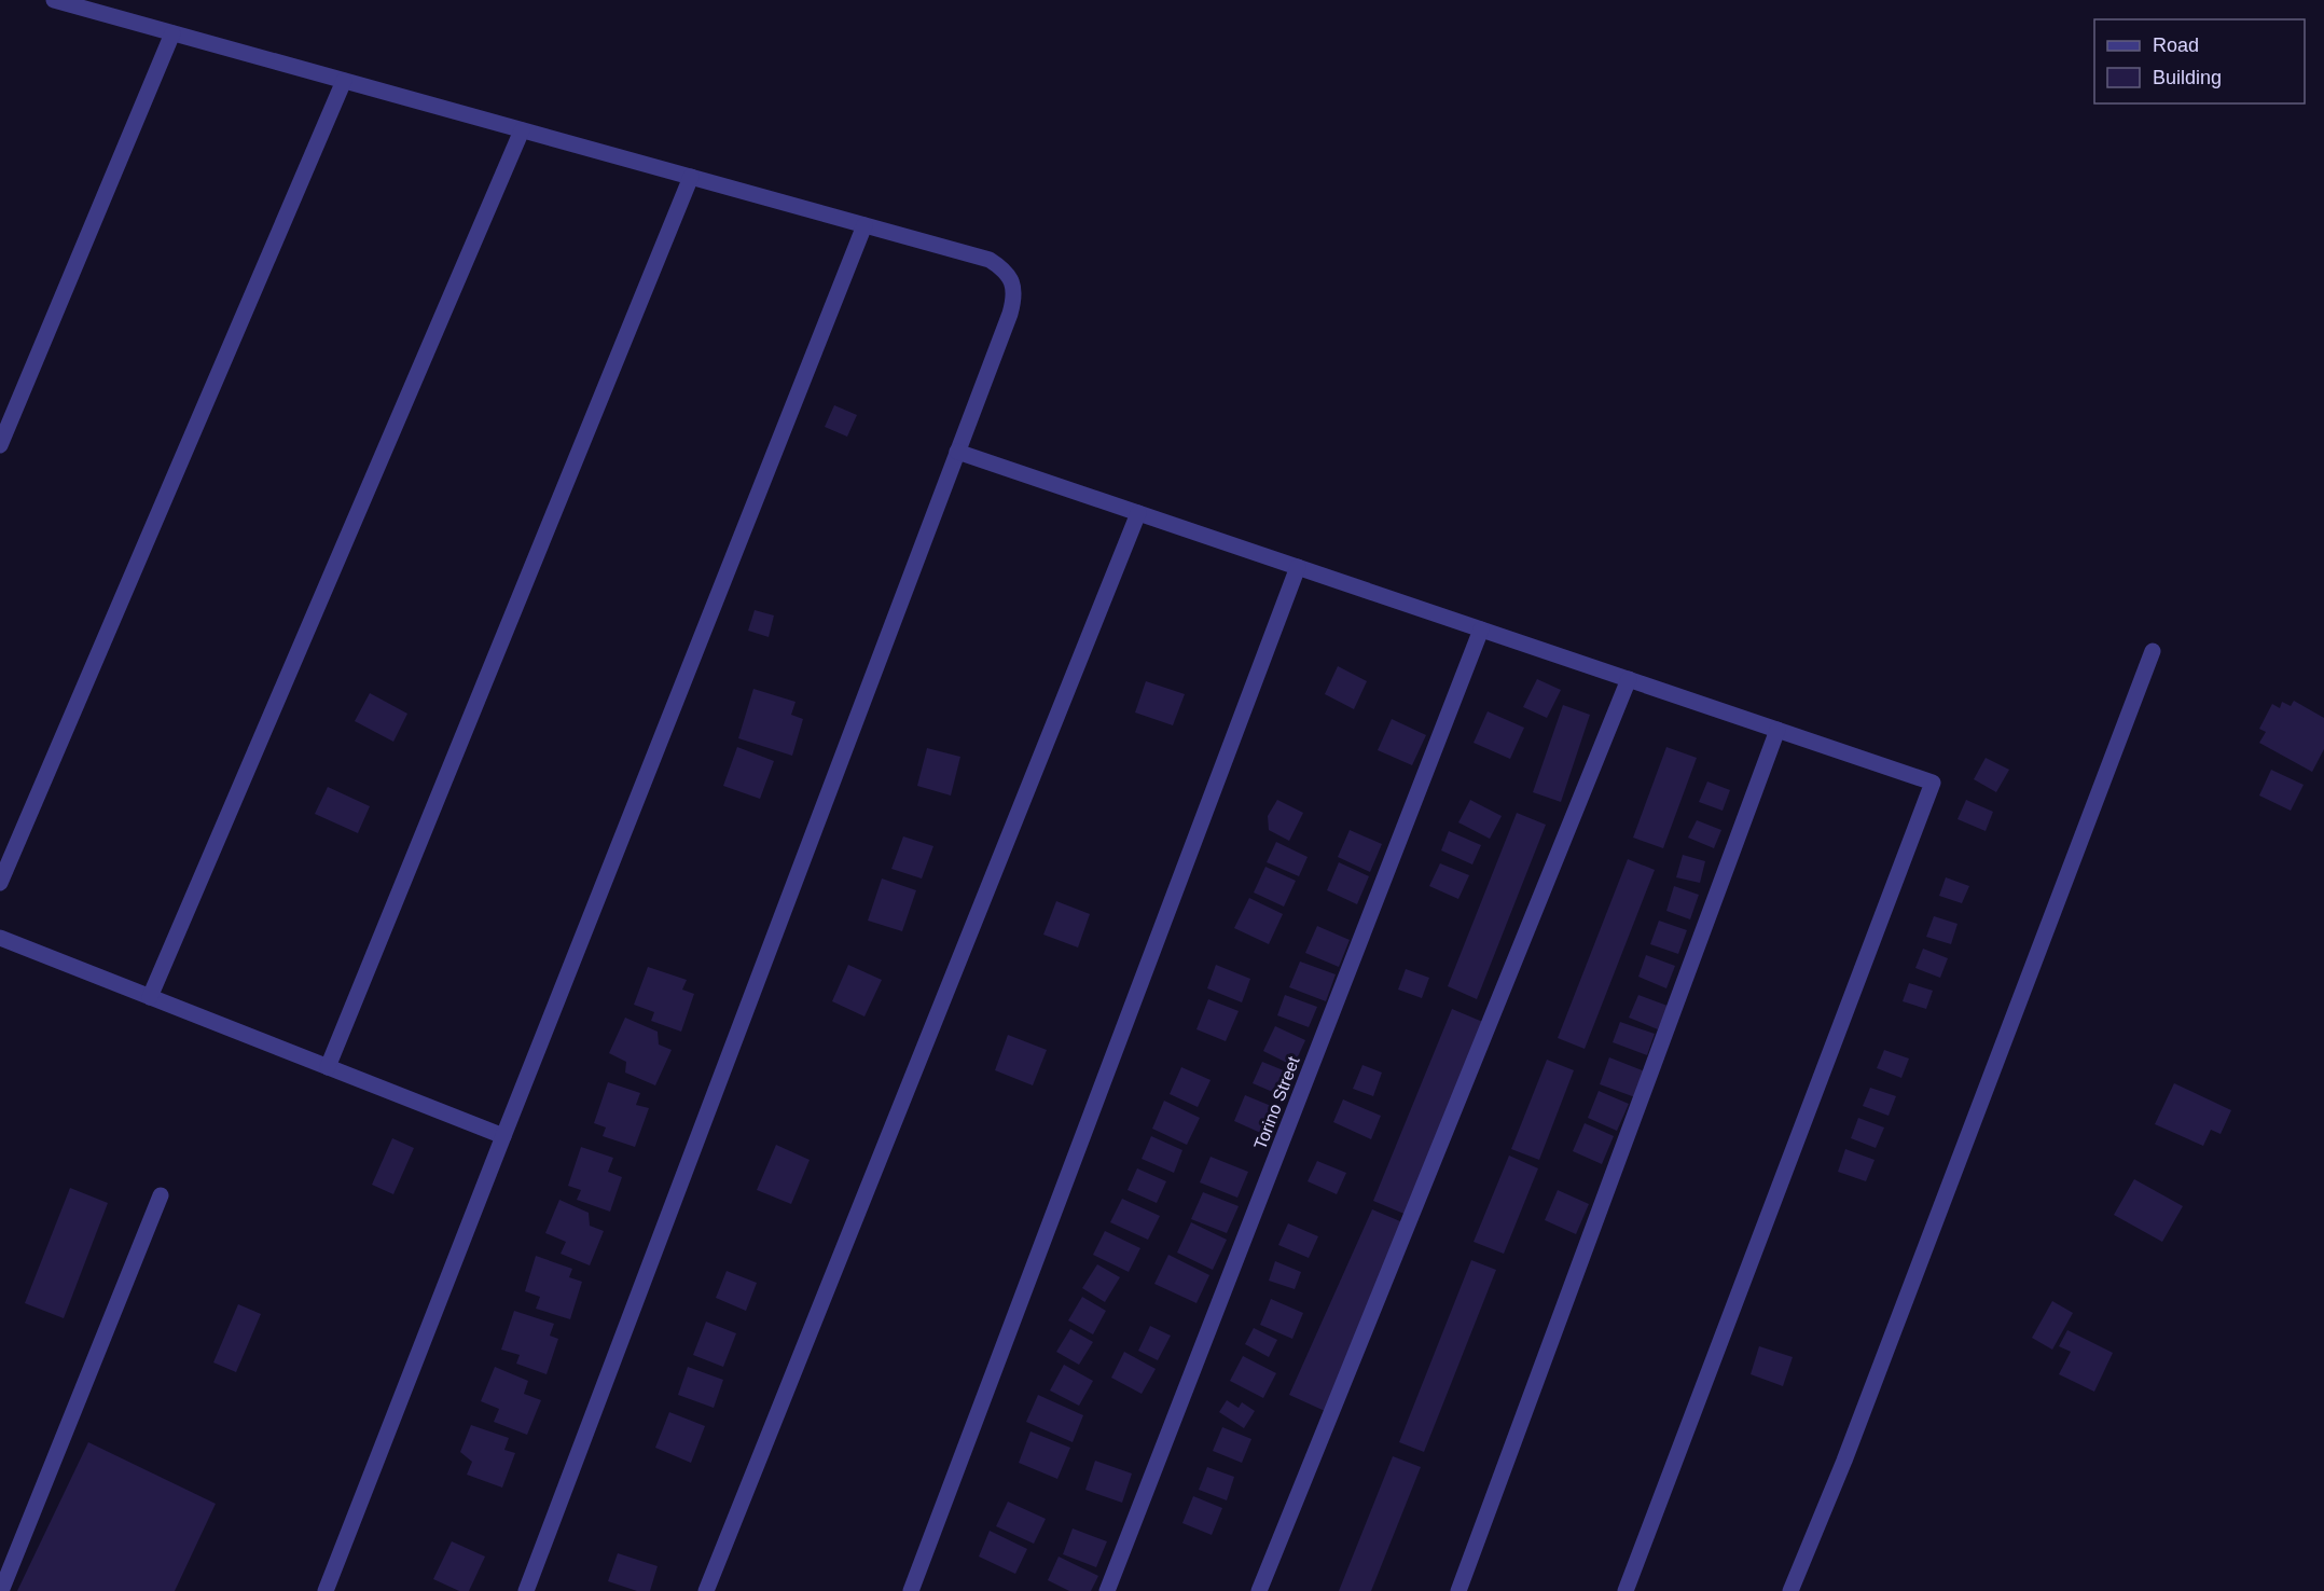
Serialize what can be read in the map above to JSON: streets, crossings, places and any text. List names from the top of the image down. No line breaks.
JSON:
{"streets":{"street":["Torino Street"]},"legend":["Road","Building"]}
